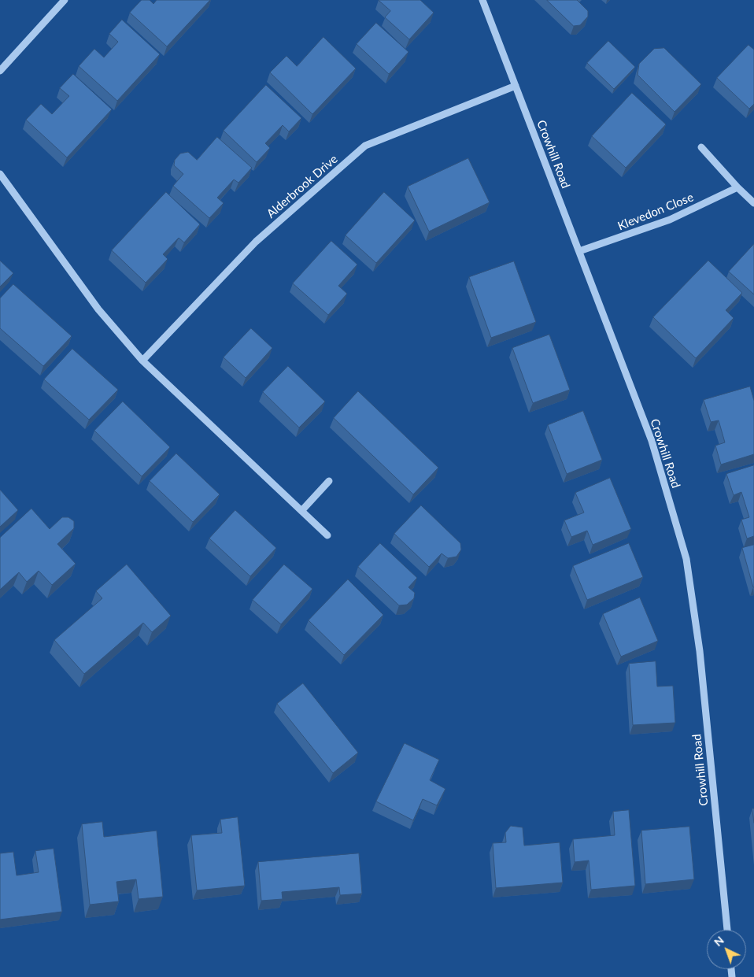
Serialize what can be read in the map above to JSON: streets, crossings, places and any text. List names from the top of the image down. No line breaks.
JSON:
{"streets":{"street":["Crowhill Road","Alderbrook Drive","Klevedon Close"]},"crossings":[["Crowhill Road","Alderbrook Drive"],["Crowhill Road","Klevedon Close"]],"north":"top left"}
